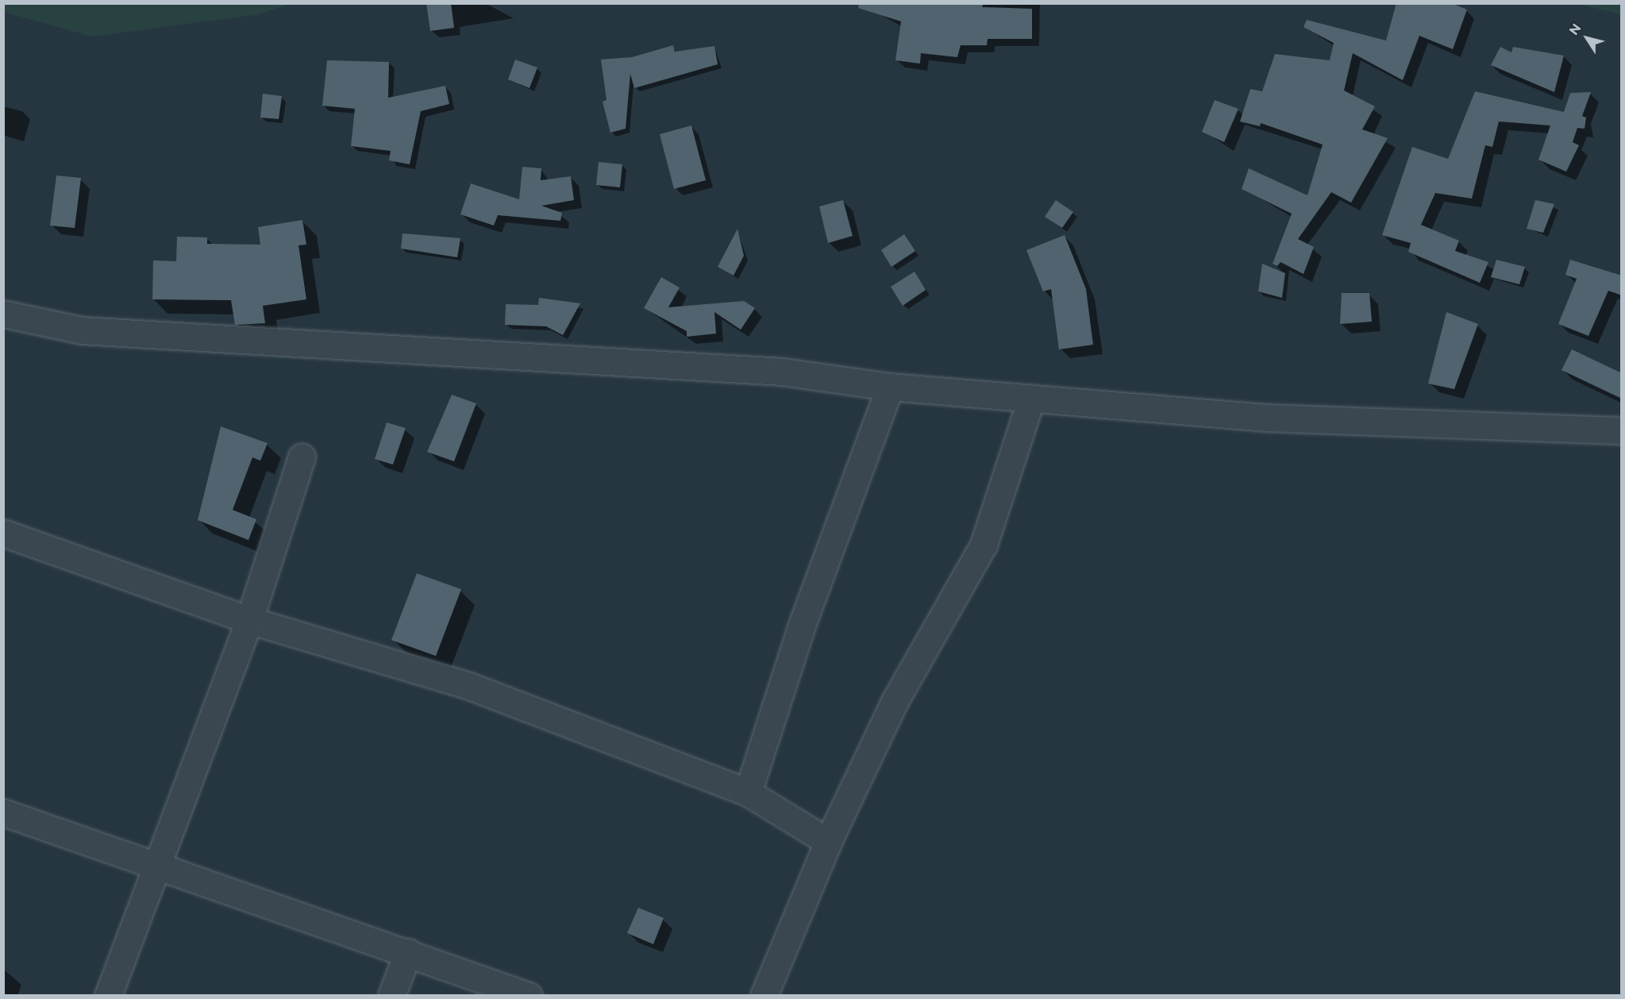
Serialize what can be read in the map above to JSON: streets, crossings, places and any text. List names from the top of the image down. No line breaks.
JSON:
{"north":"top left"}
